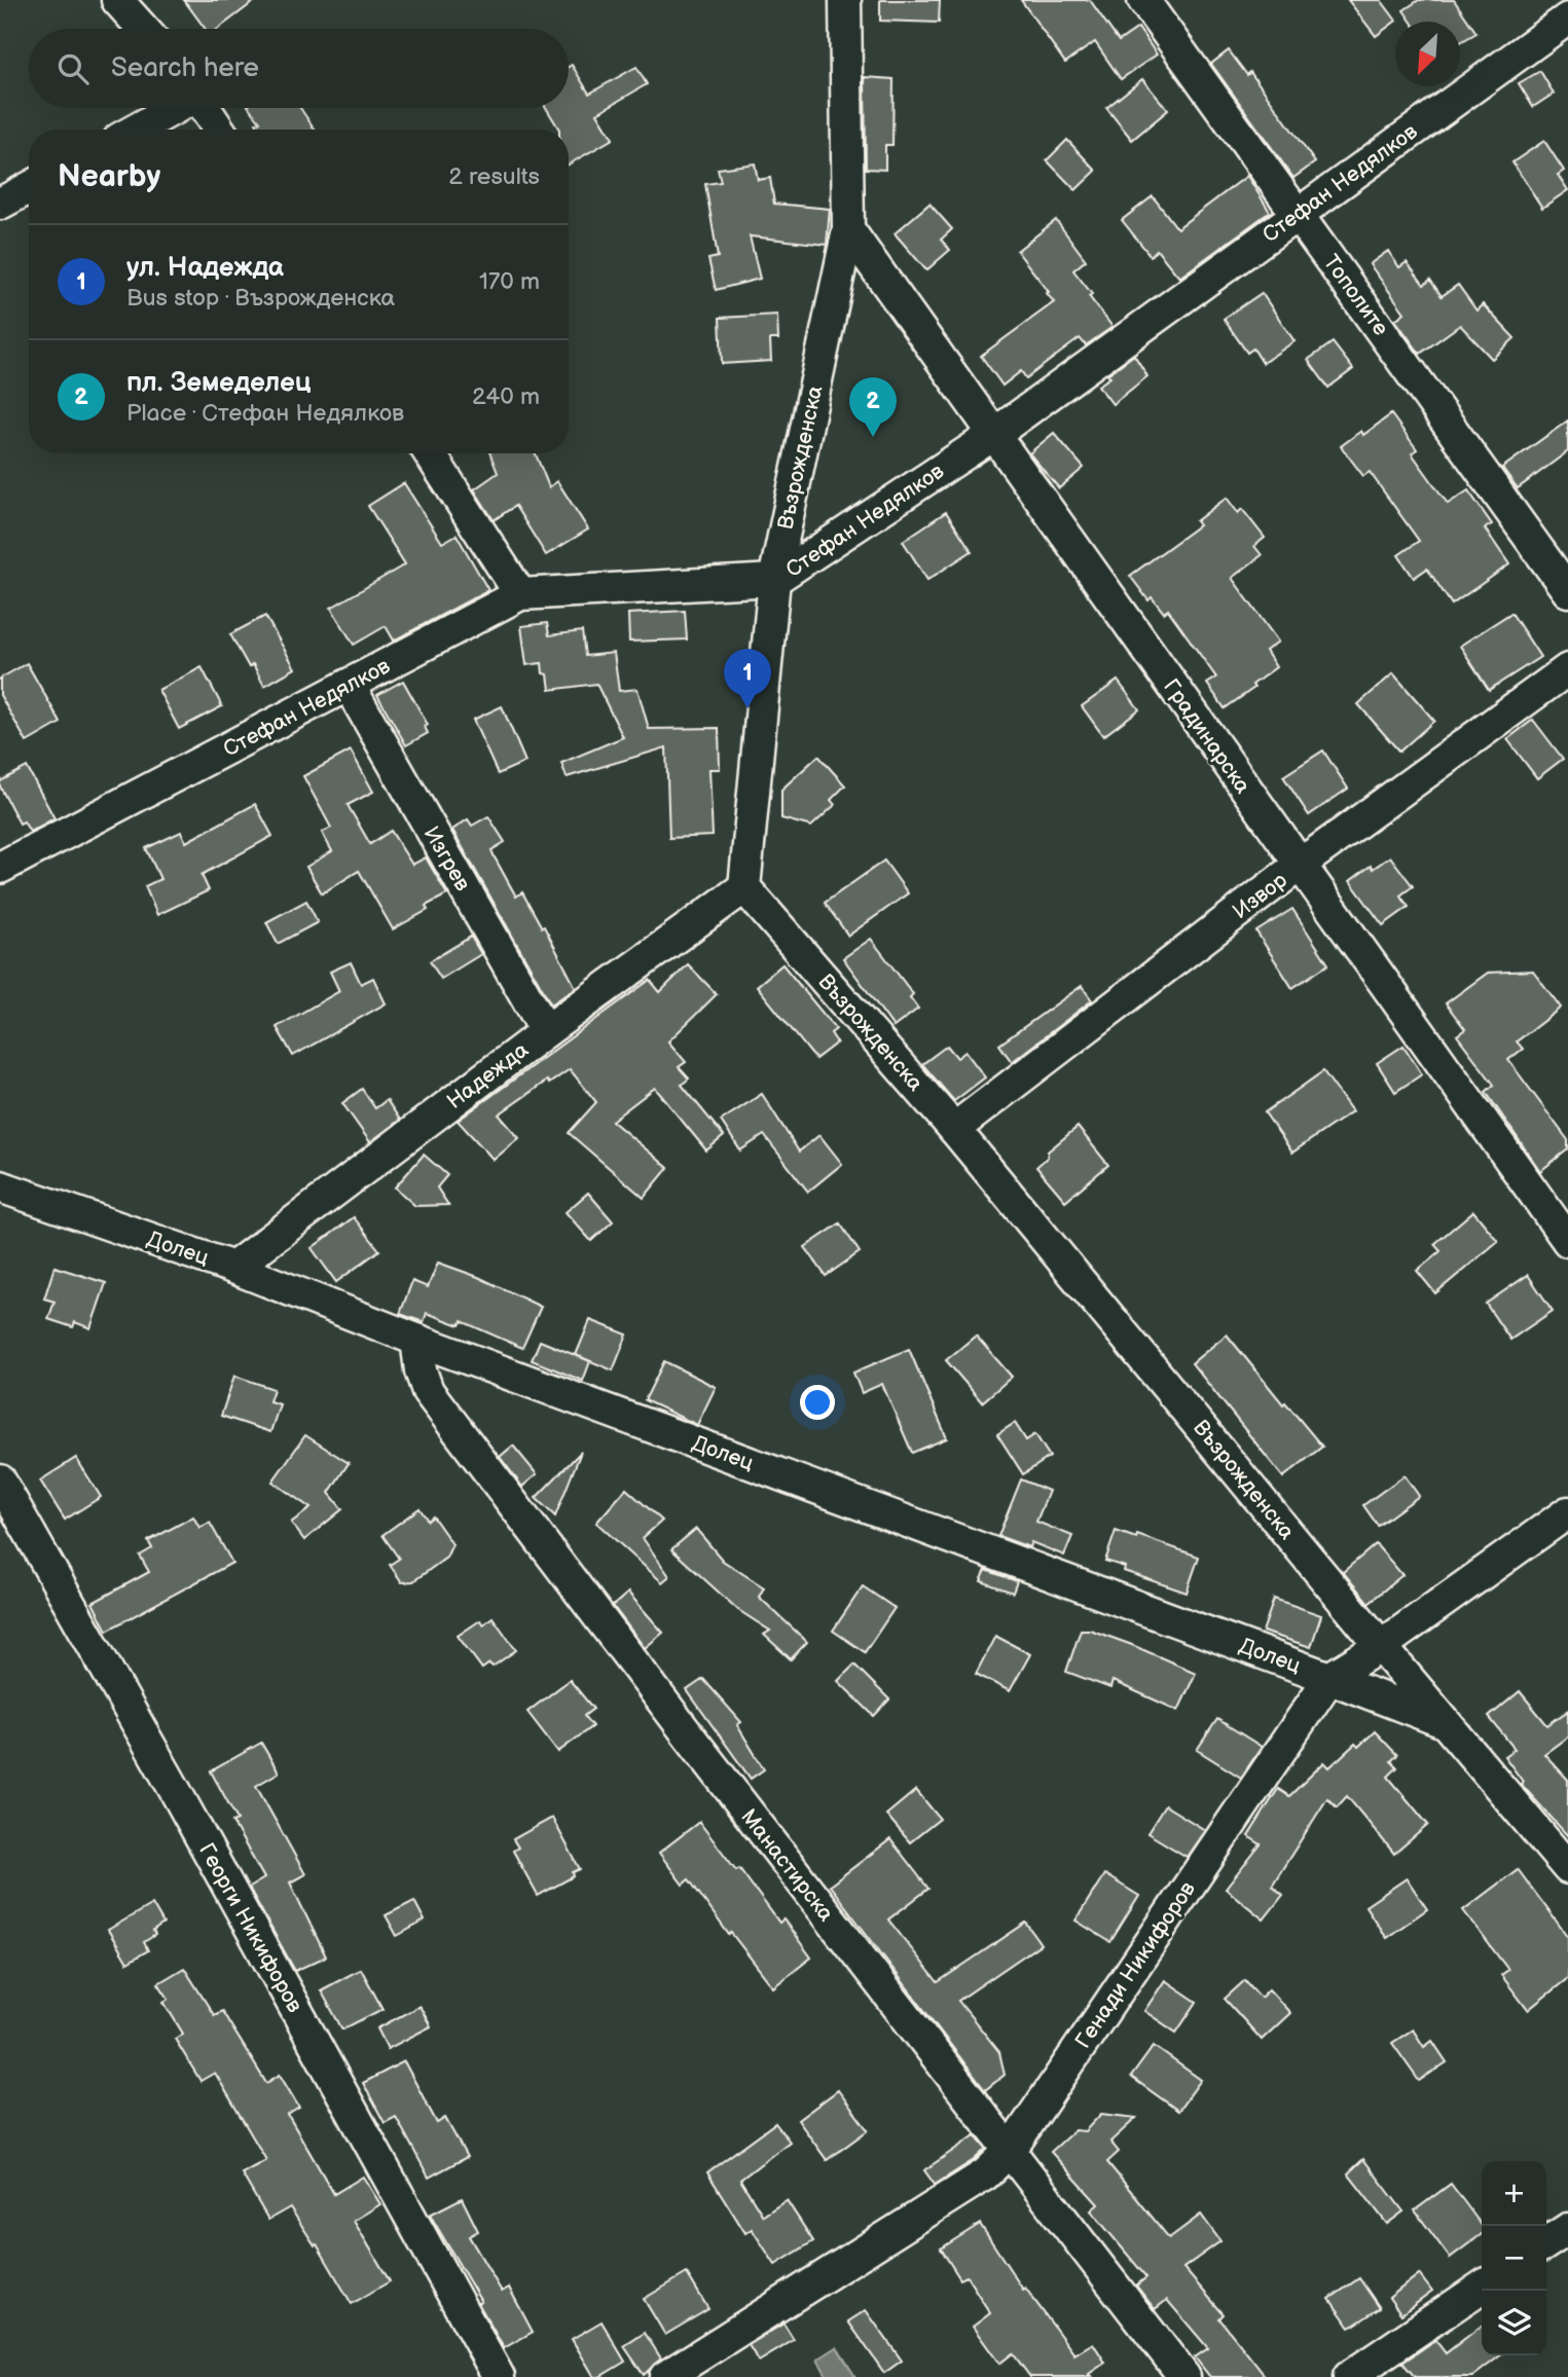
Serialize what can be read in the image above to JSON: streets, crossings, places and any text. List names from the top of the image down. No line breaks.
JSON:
{"streets":{"street":["Стефан Недялков","Тополите","Възрожденска","Градинарска","Изгрев","Извор","Надежда","Долец","Манастирска","Георги Никифоров","Генади Никифоров"]},"crossings":[["Стефан Недялков","Тополите"],["Стефан Недялков","Възрожденска"],["Стефан Недялков","Градинарска"],["Стефан Недялков","Изгрев"],["Възрожденска","Градинарска"],["Възрожденска","Извор"],["Възрожденска","Надежда"],["Възрожденска","Долец"],["Възрожденска","Генади Никифоров"],["Градинарска","Извор"],["Изгрев","Надежда"],["Надежда","Долец"],["Долец","Манастирска"],["Долец","Генади Никифоров"],["Манастирска","Генади Никифоров"]],"north":"bottom left","page":{"search":"Search here","heading":["Nearby","2 results"],"list":[{"mark":"1","name":"ул. Надежда","note":"Bus stop · Възрожденска","value":"170 m"},{"mark":"2","name":"пл. Земеделец","note":"Place · Стефан Недялков","value":"240 m"}],"pins":["2","1"],"map_buttons":["+","−"]}}
